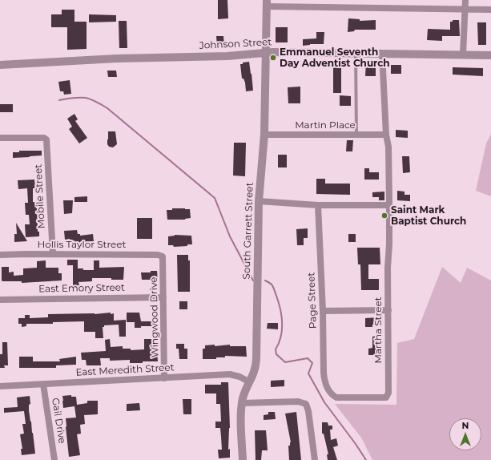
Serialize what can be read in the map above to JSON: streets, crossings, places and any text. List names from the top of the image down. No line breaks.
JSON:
{"streets":{"street":["Johnson Street","Martin Place","Mobile Street","South Garrett Street","Hollis Taylor Street","East Emory Street","Page Street","Wingwood Drive","Martha Street","East Meredith Street","Gail Drive"]},"crossings":[["Johnson Street","South Garrett Street"],["Johnson Street","Martha Street"],["Martin Place","South Garrett Street"],["Martin Place","Martha Street"],["Mobile Street","Hollis Taylor Street"],["South Garrett Street","East Meredith Street"],["Hollis Taylor Street","Wingwood Drive"],["East Emory Street","Wingwood Drive"],["Page Street","Martha Street"],["Wingwood Drive","East Meredith Street"],["East Meredith Street","Gail Drive"]],"places":["Emmanuel Seventh Day Adventist Church","Saint Mark Baptist Church"],"north":"top"}
